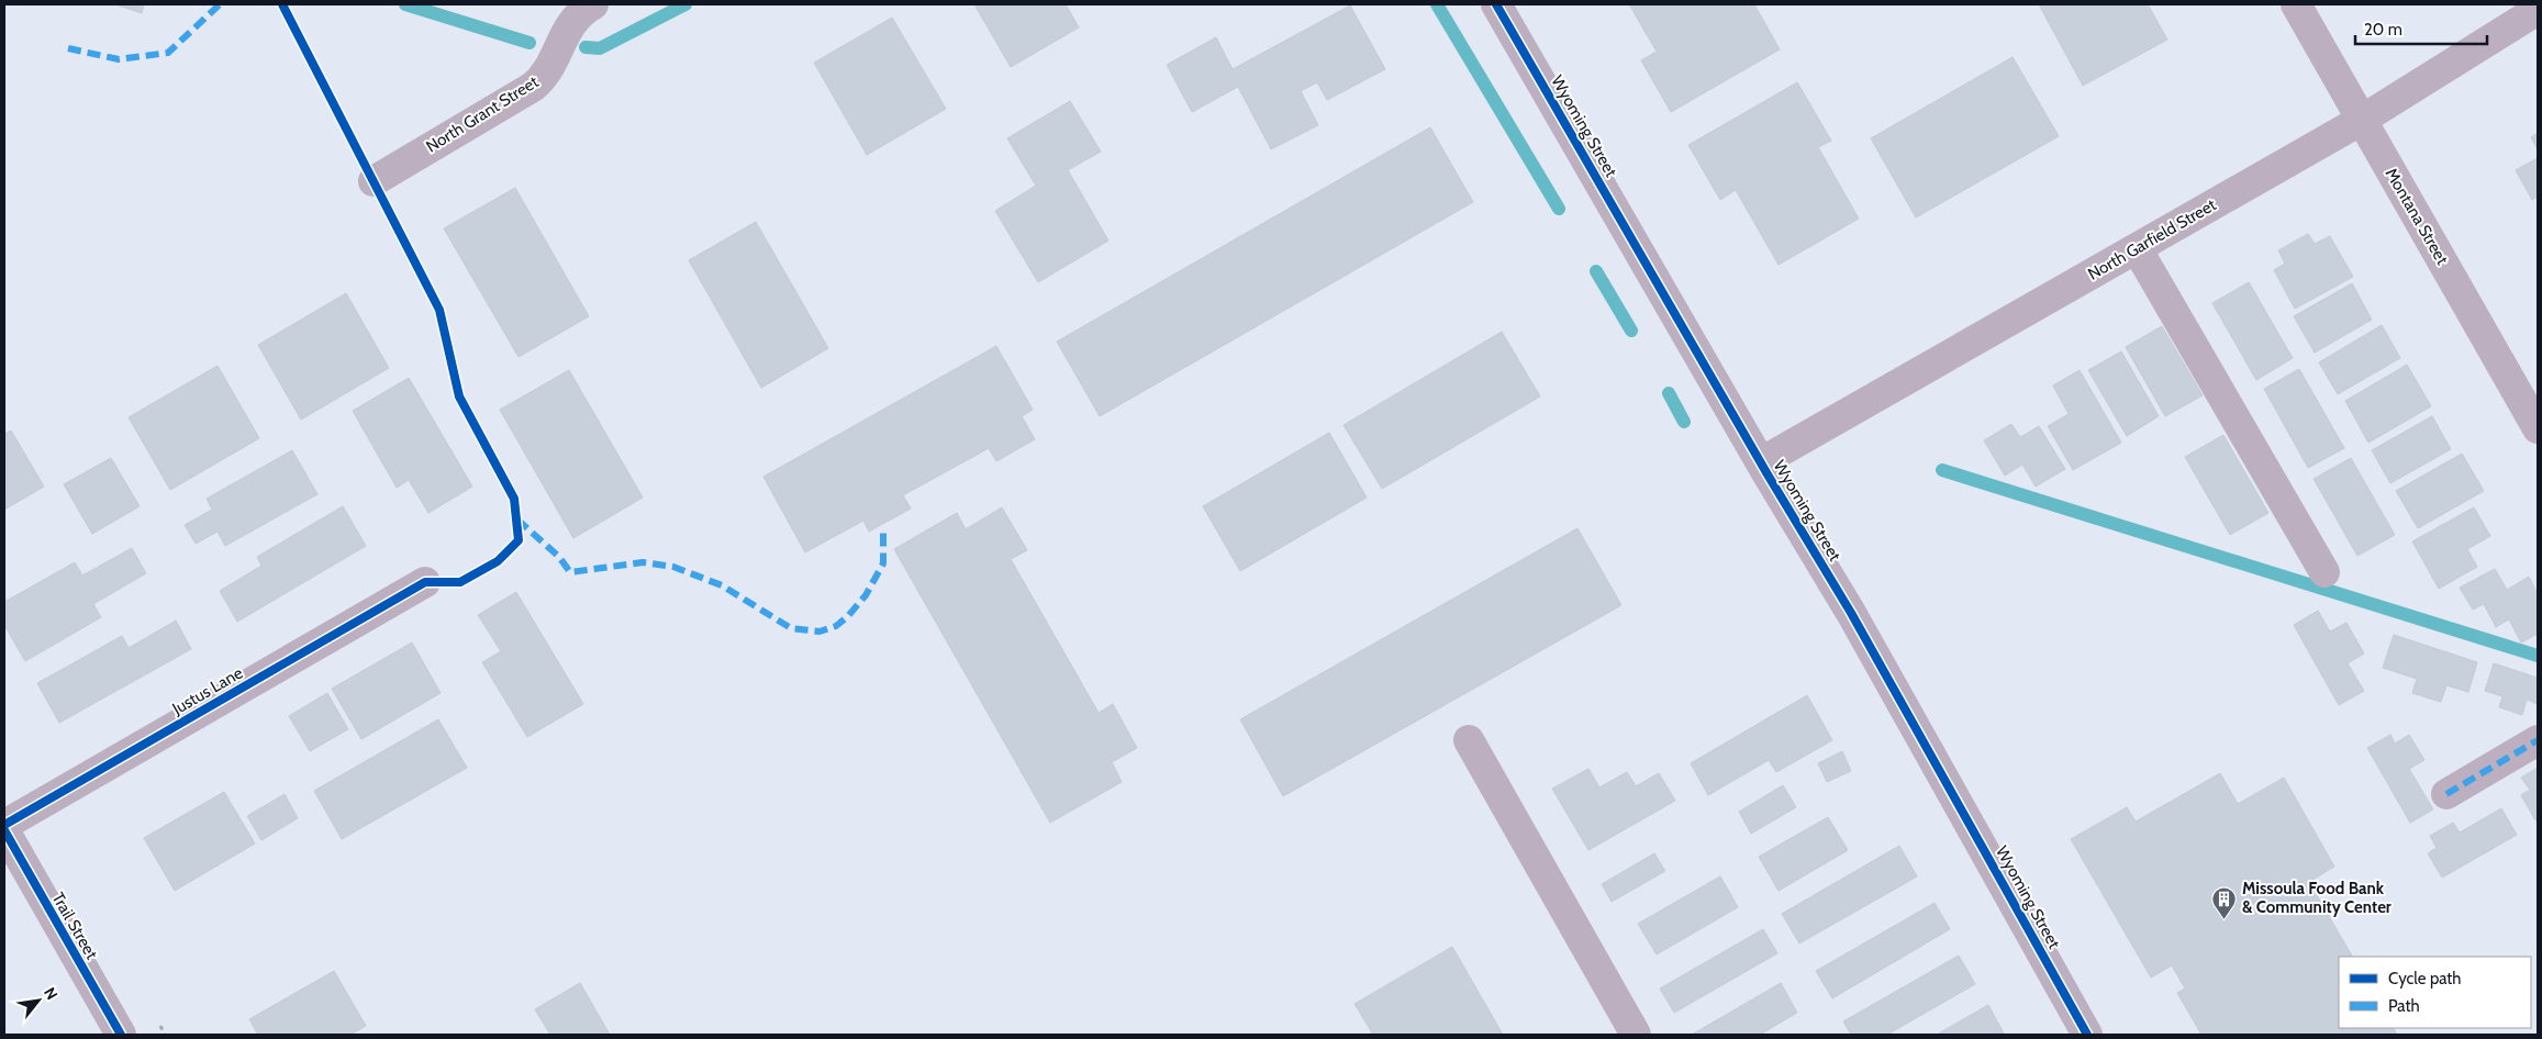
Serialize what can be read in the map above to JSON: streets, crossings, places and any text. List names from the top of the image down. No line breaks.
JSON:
{"streets":{"street":["North Grant Street","Wyoming Street","Montana Street","North Garfield Street","Justus Lane","Trail Street"]},"crossings":[["Wyoming Street","North Garfield Street"],["Montana Street","North Garfield Street"]],"places":{"building":["Missoula Food Bank & Community Center"]},"legend":["Cycle path","Path"],"scale_bar":"20 m","north":"top right"}
